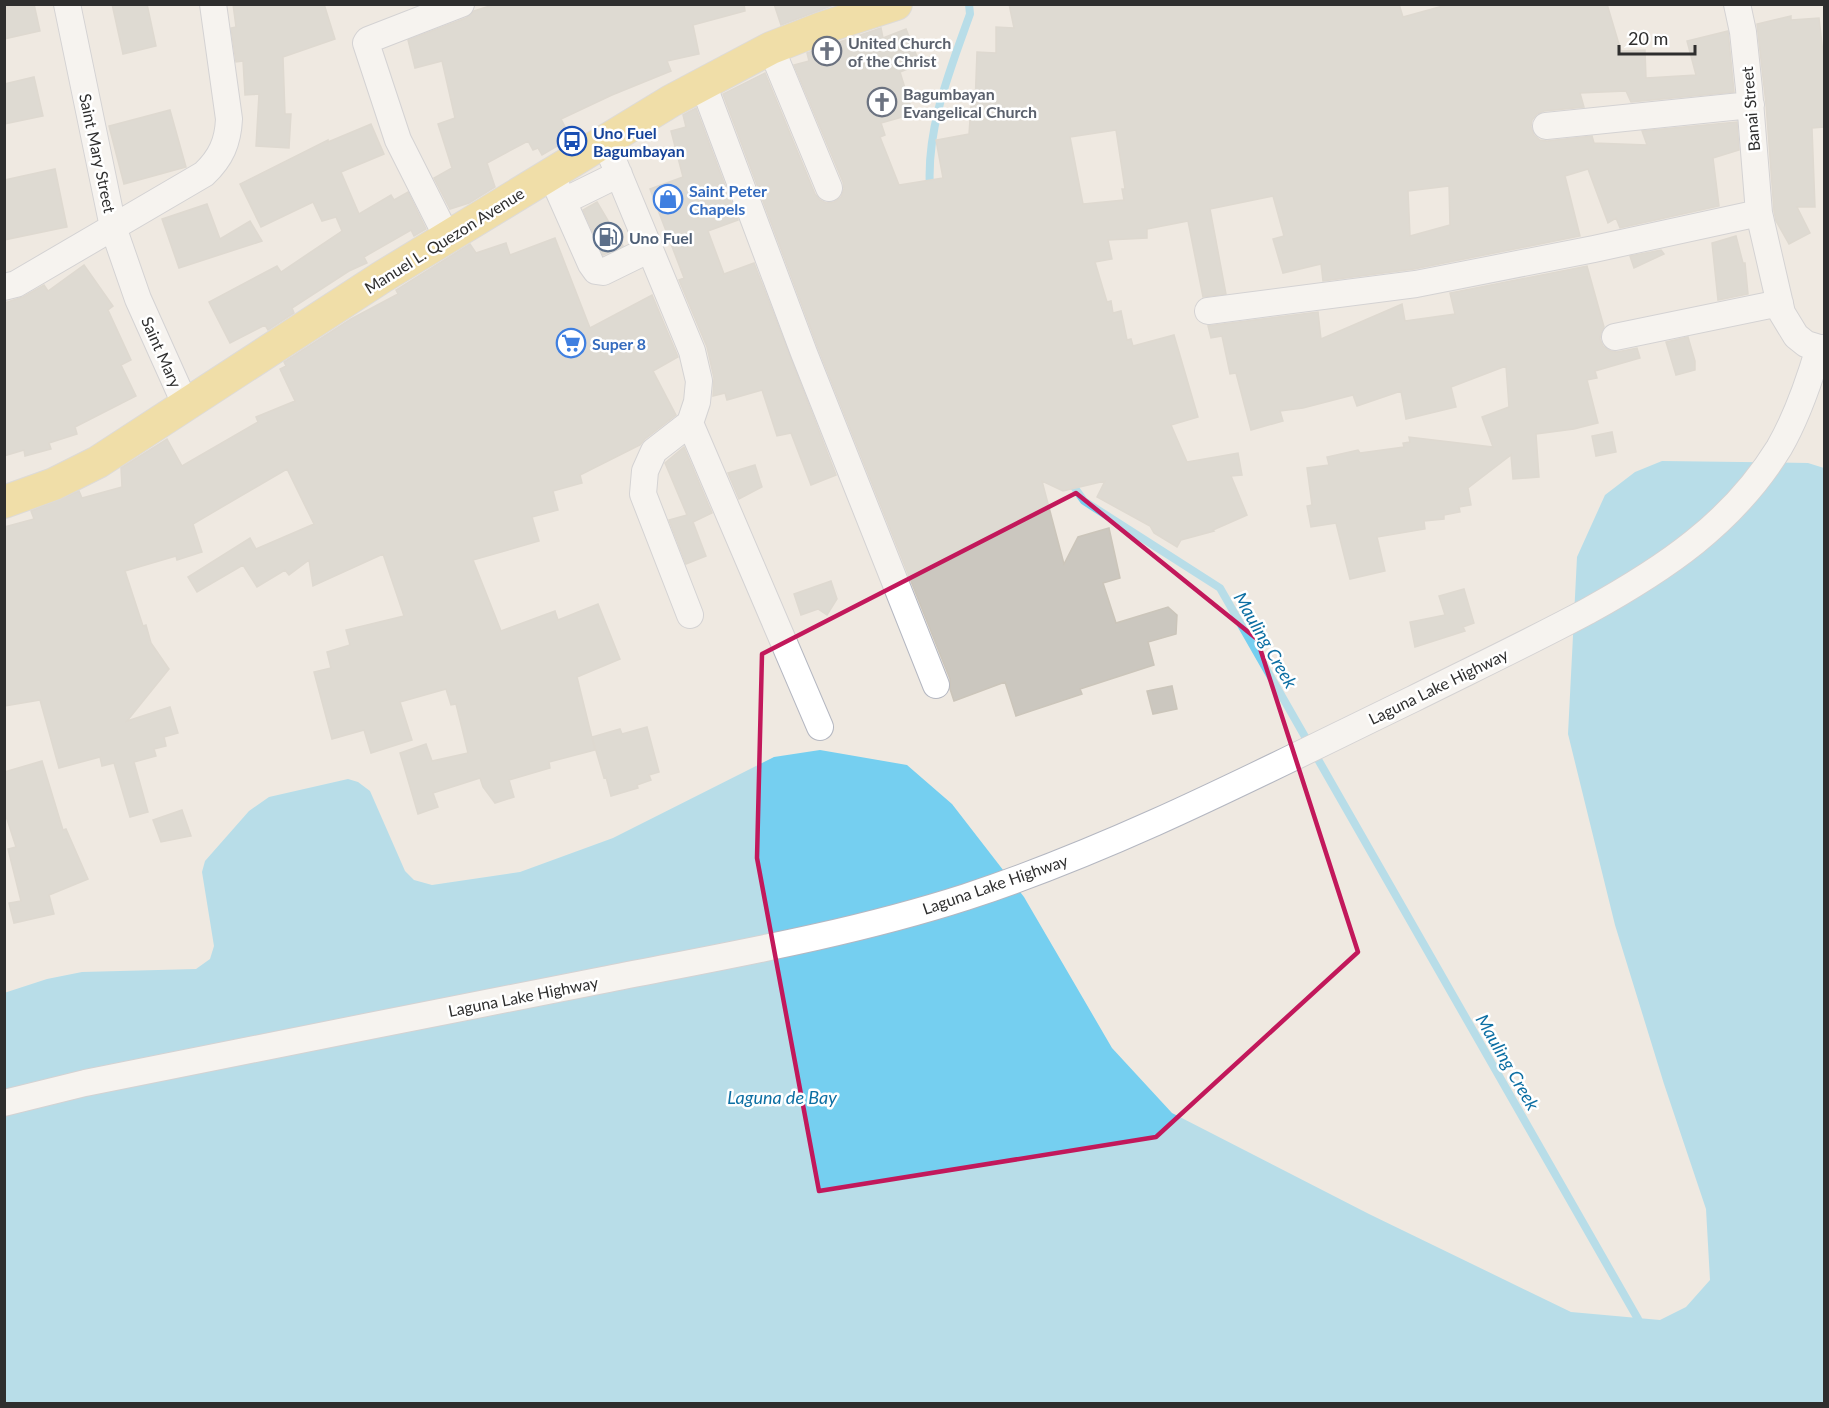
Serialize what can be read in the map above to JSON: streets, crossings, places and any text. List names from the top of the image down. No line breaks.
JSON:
{"streets":{"main road":["Manuel L. Quezon Avenue"],"street":["Banai Street","Saint Mary Street","Saint Mary","Laguna Lake Highway"]},"crossings":[["Banai Street","Laguna Lake Highway"],["Saint Mary Street","Saint Mary"],["Manuel L. Quezon Avenue","Saint Mary"]],"water":["Mauling Creek","Laguna de Bay"],"places":{"church":["United Church of the Christ","Bagumbayan Evangelical Church"],"bus stop":["Uno Fuel Bagumbayan"],"shop":["Saint Peter Chapels"],"fuel station":["Uno Fuel"],"supermarket":["Super 8"]},"scale_bar":"20 m"}
